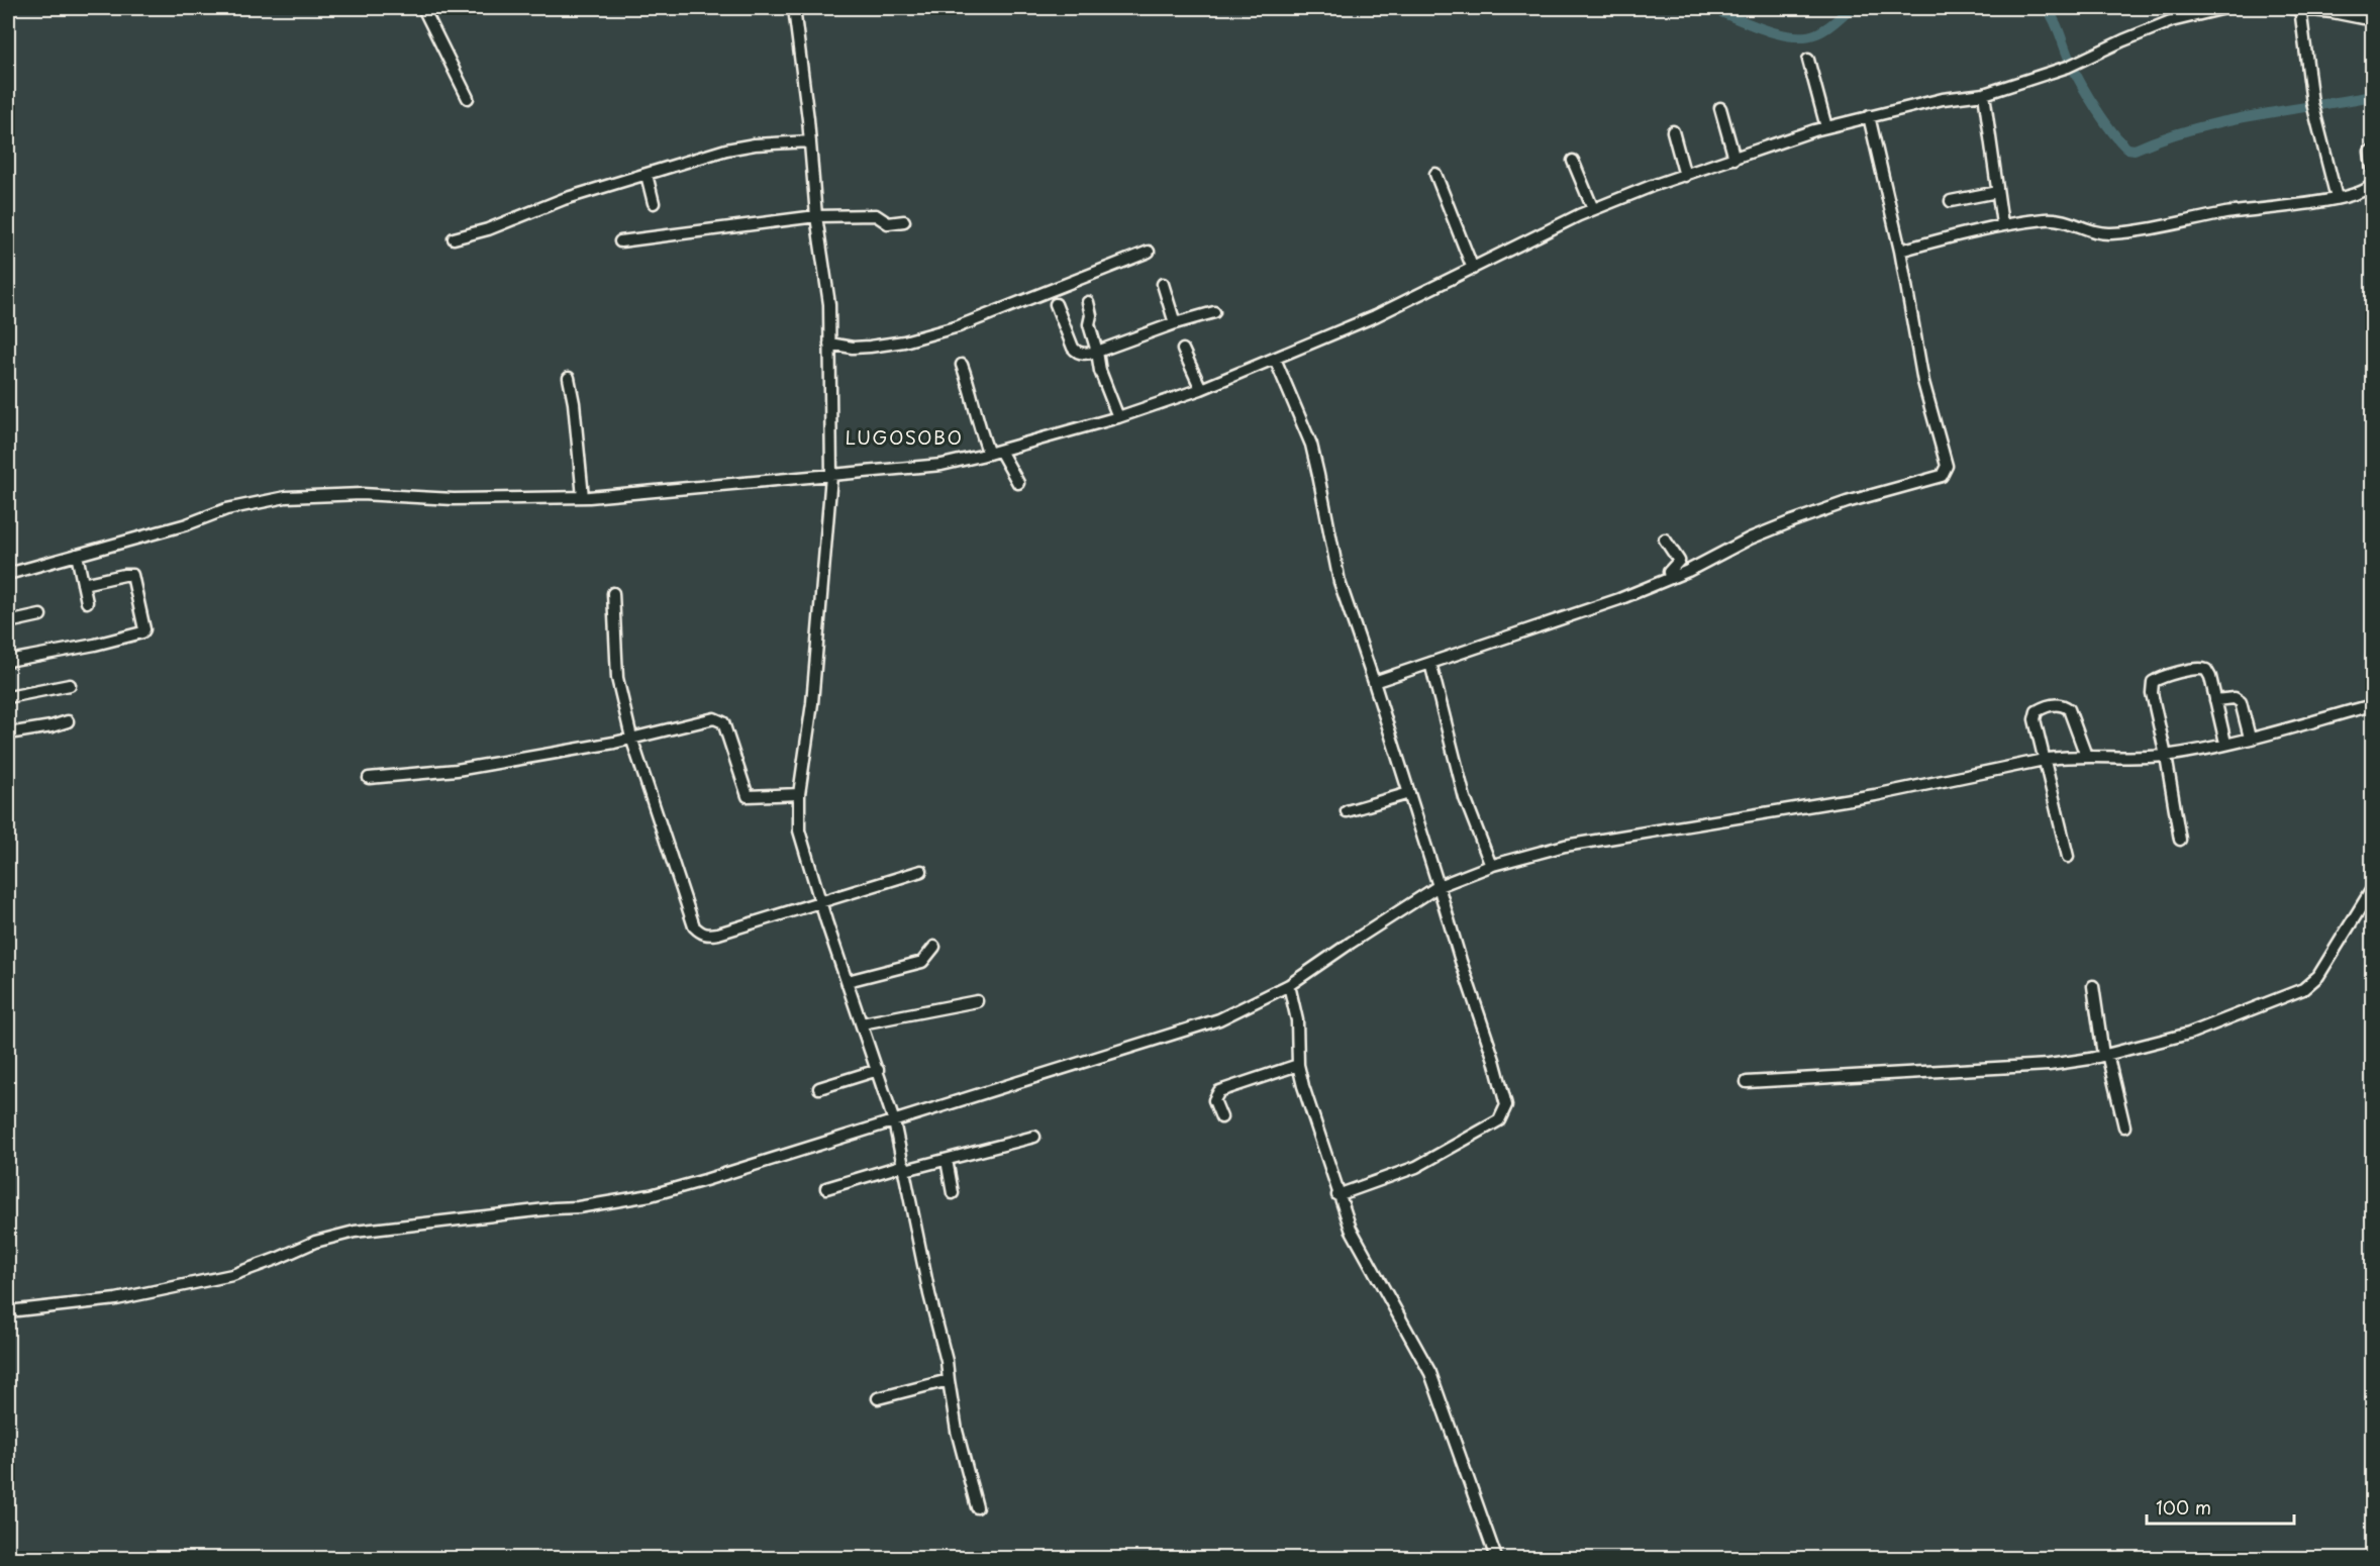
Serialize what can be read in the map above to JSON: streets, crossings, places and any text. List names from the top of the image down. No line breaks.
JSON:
{"districts":["LUGOSOBO"],"scale_bar":"100 m"}
